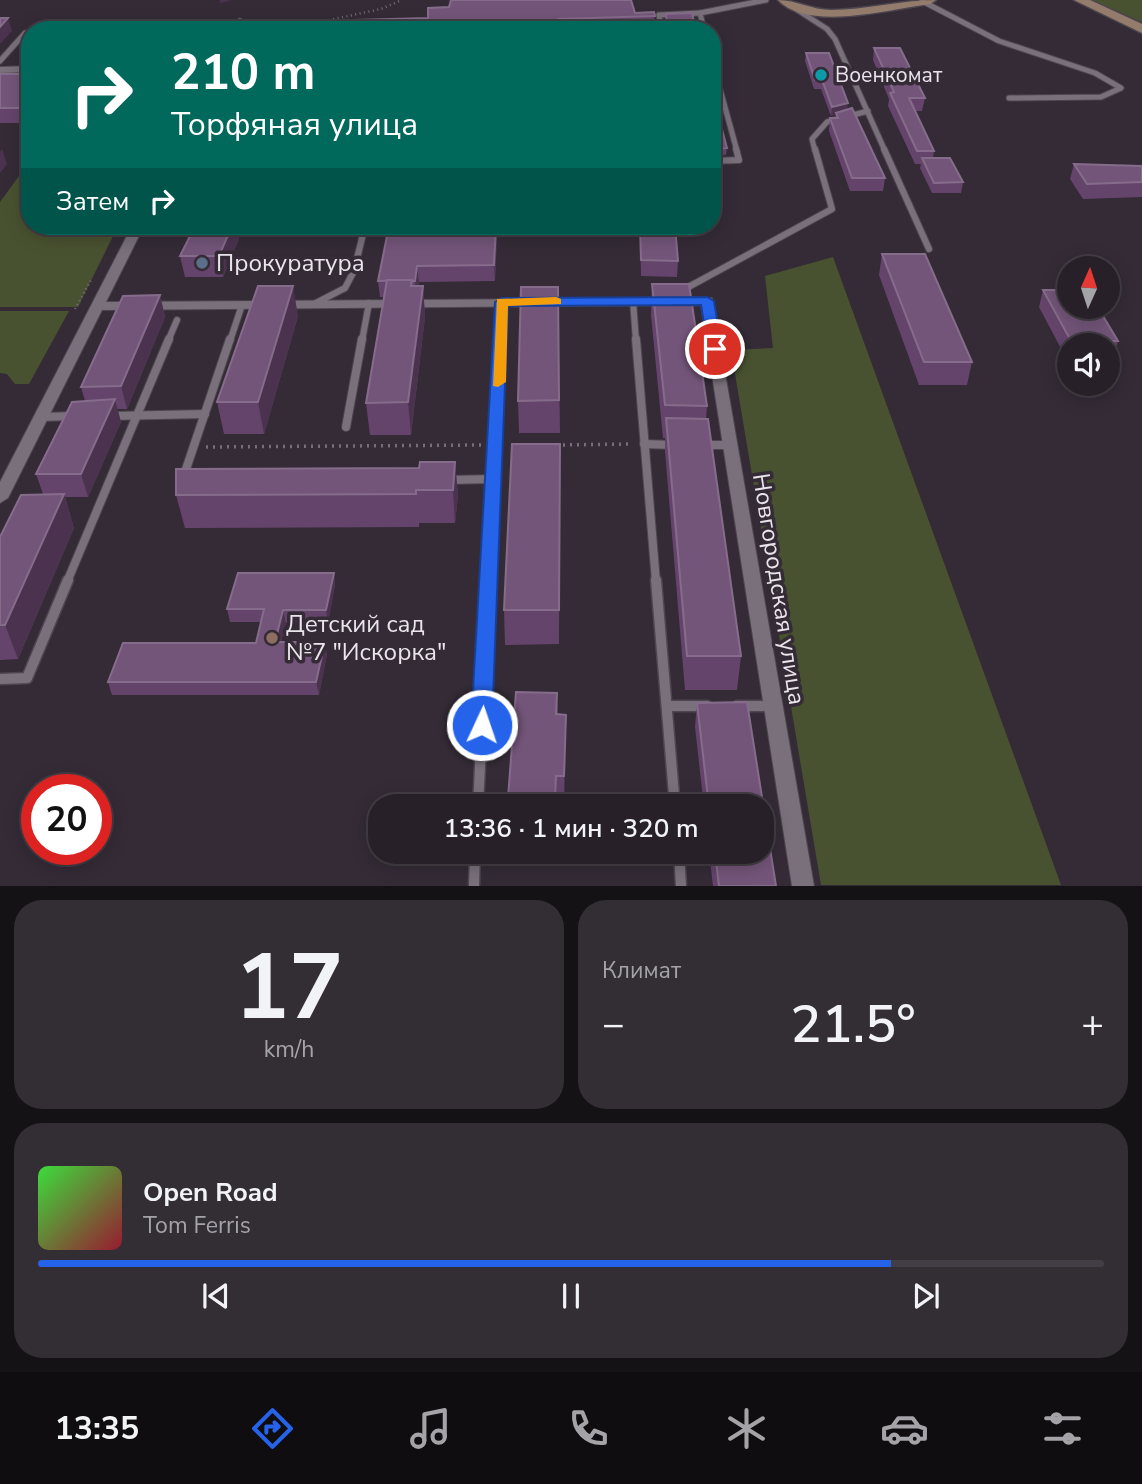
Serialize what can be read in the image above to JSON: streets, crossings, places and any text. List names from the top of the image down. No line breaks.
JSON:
{"streets":{"street":["Новгородская улица"]},"places":["Военкомат","Прокуратура","Детский cад №7 \"Искорка\""],"north":"top","page":{"turn":["210 m","Торфяная улица"],"then":"Затем","limit":"20","trip":"13:36 · 1 мин · 320 m","tile":[["17","km/h"],"Климат"],"heat":["−","21.5°","+"],"song":["Open Road","Tom Ferris"],"tabs":"13:35"}}
